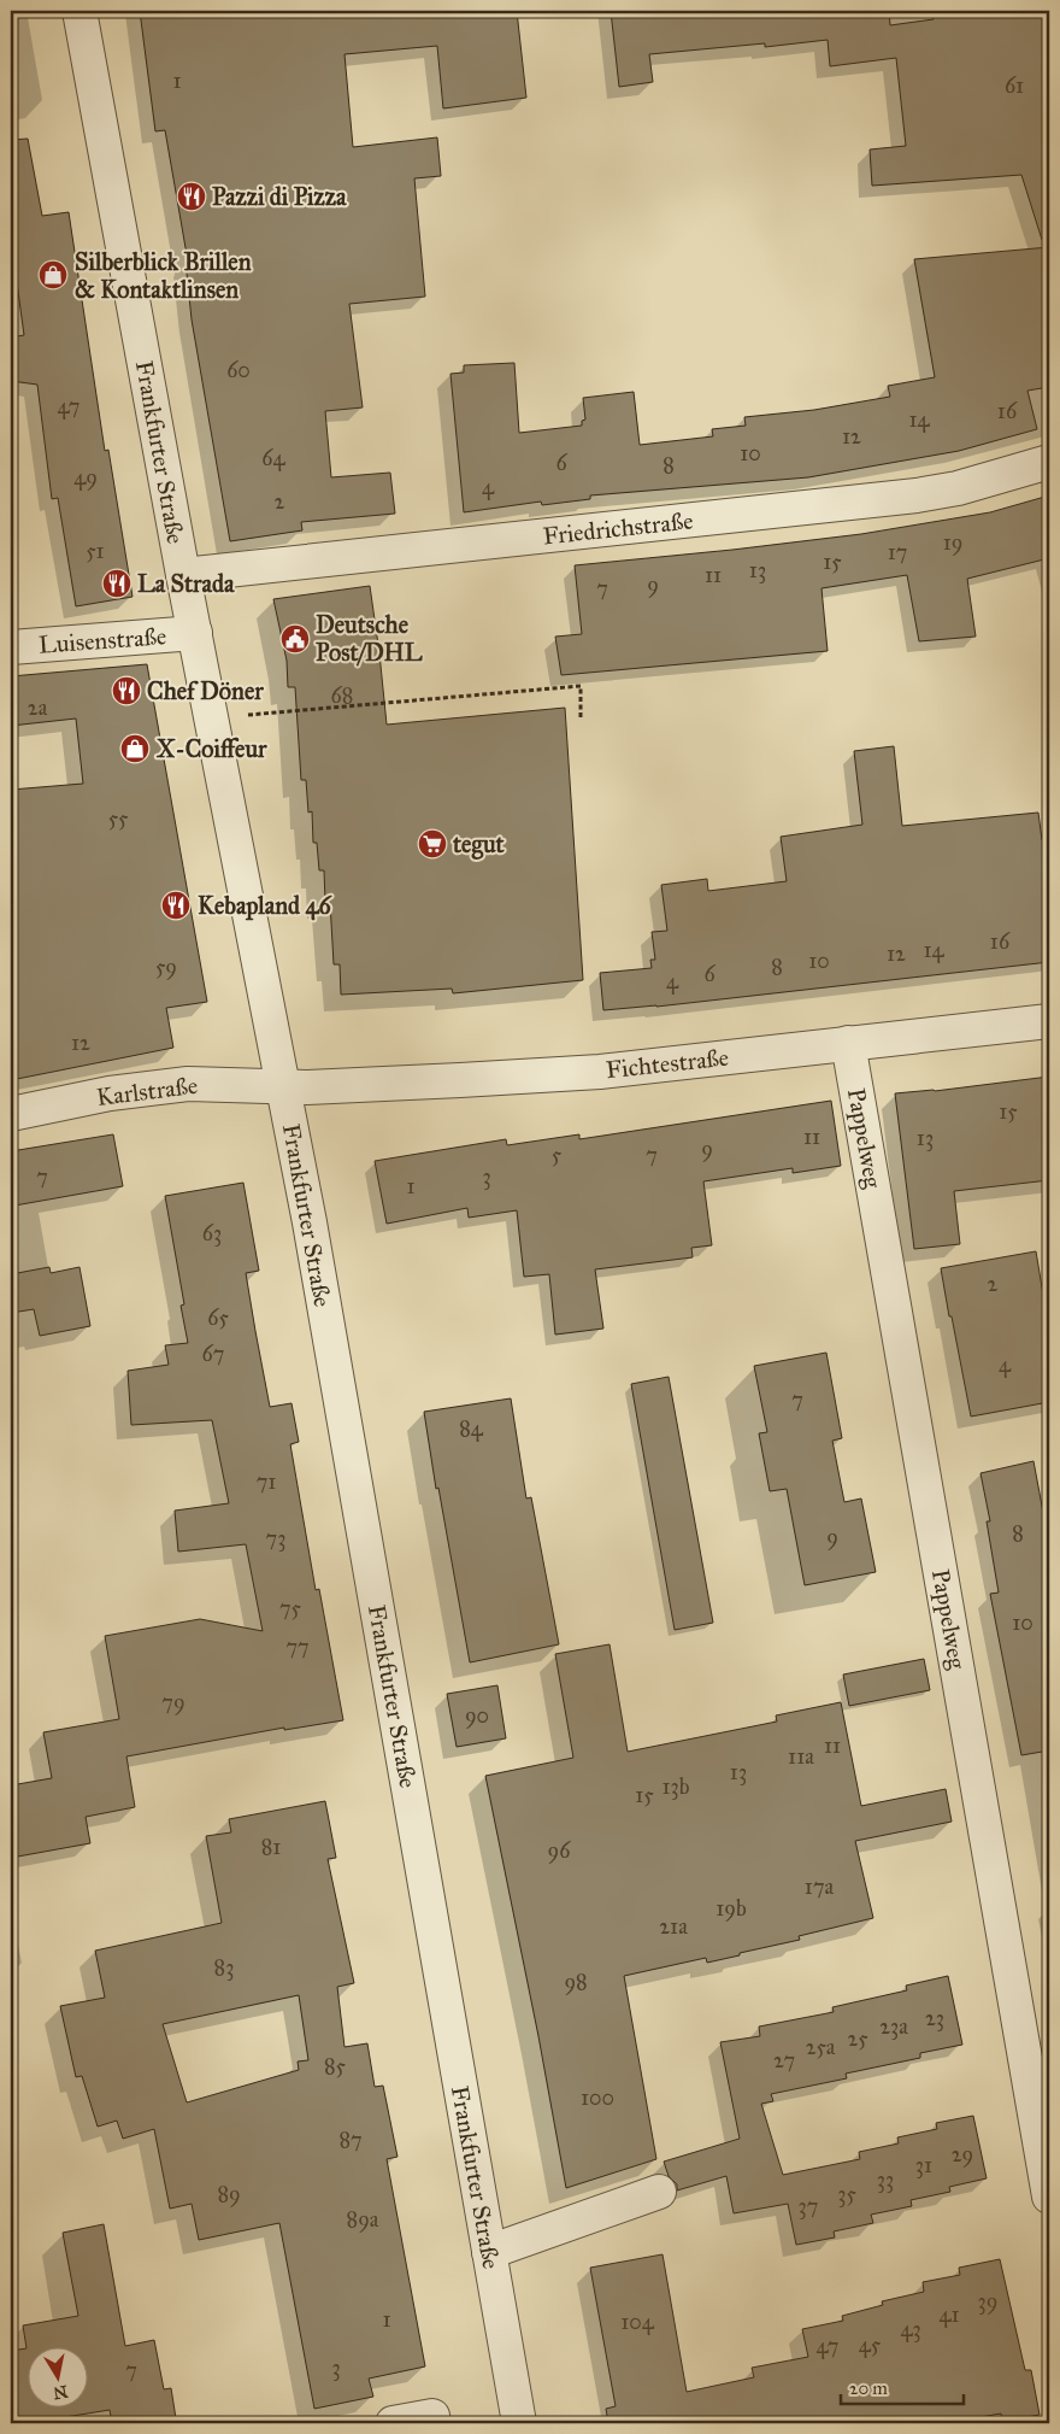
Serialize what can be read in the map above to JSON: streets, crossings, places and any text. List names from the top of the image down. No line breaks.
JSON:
{"streets":{"street":["Frankfurter Straße","Friedrichstraße","Luisenstraße","Fichtestraße","Karlstraße","Pappelweg"]},"crossings":[["Frankfurter Straße","Friedrichstraße"],["Frankfurter Straße","Luisenstraße"],["Frankfurter Straße","Fichtestraße"],["Frankfurter Straße","Karlstraße"],["Fichtestraße","Karlstraße"],["Fichtestraße","Pappelweg"]],"places":{"restaurant":["Pazzi di Pizza","La Strada","Chef Döner","Kebapland 46"],"shop":["Silberblick Brillen & Kontaktlinsen","X-Coiffeur"],"public building":["Deutsche Post/DHL"],"supermarket":["tegut"]},"house_numbers":["1","61","60","47","16","14","12","10","64","6","8","49","4","2","19","51","17","15","13","11","9","7","68","2a","55","16","14","12","10","59","8","6","4","12","15","11","13","9","5","7","7","3","1","63","2","65","67","4","7","84","71","8","9","73","75","10","77","79","90","11","11a","13","13b","15","81","96","17a","19b","21a","83","98","23","23a","25","25a","27","85","100","87","29","31","33","89","35","37","89a","39","41","1","104","43","45","47","3","7"],"scale_bar":"20 m","north":"bottom"}
